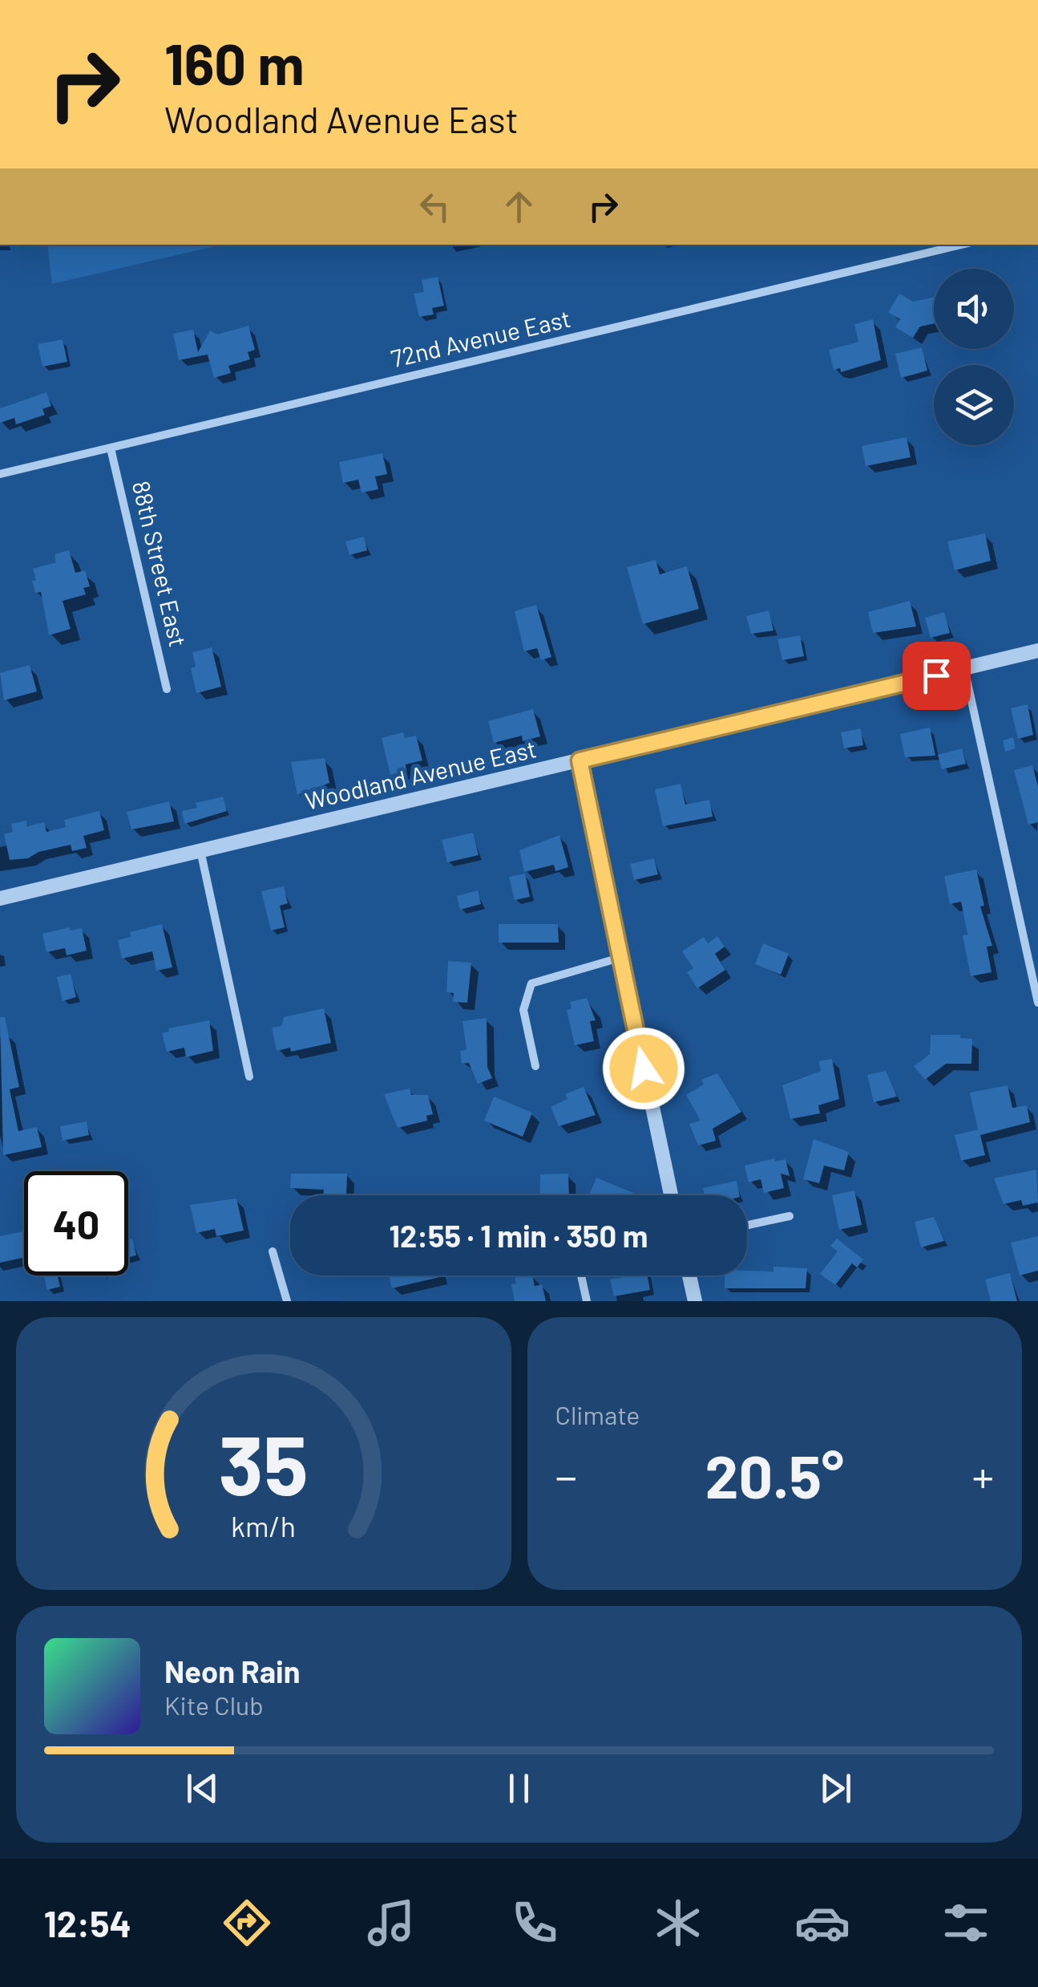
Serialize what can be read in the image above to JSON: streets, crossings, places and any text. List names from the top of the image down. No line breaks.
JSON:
{"streets":{"street":["72nd Avenue East","88th Street East","Woodland Avenue East"]},"crossings":[["72nd Avenue East","88th Street East"]],"page":{"turn":["160 m","Woodland Avenue East"],"limit":"40","trip":"12:55 · 1 min · 350 m","tile":"Climate","heat":["−","20.5°","+"],"song":["Neon Rain","Kite Club"],"tabs":"12:54","gauge":["35","km/h"]}}
